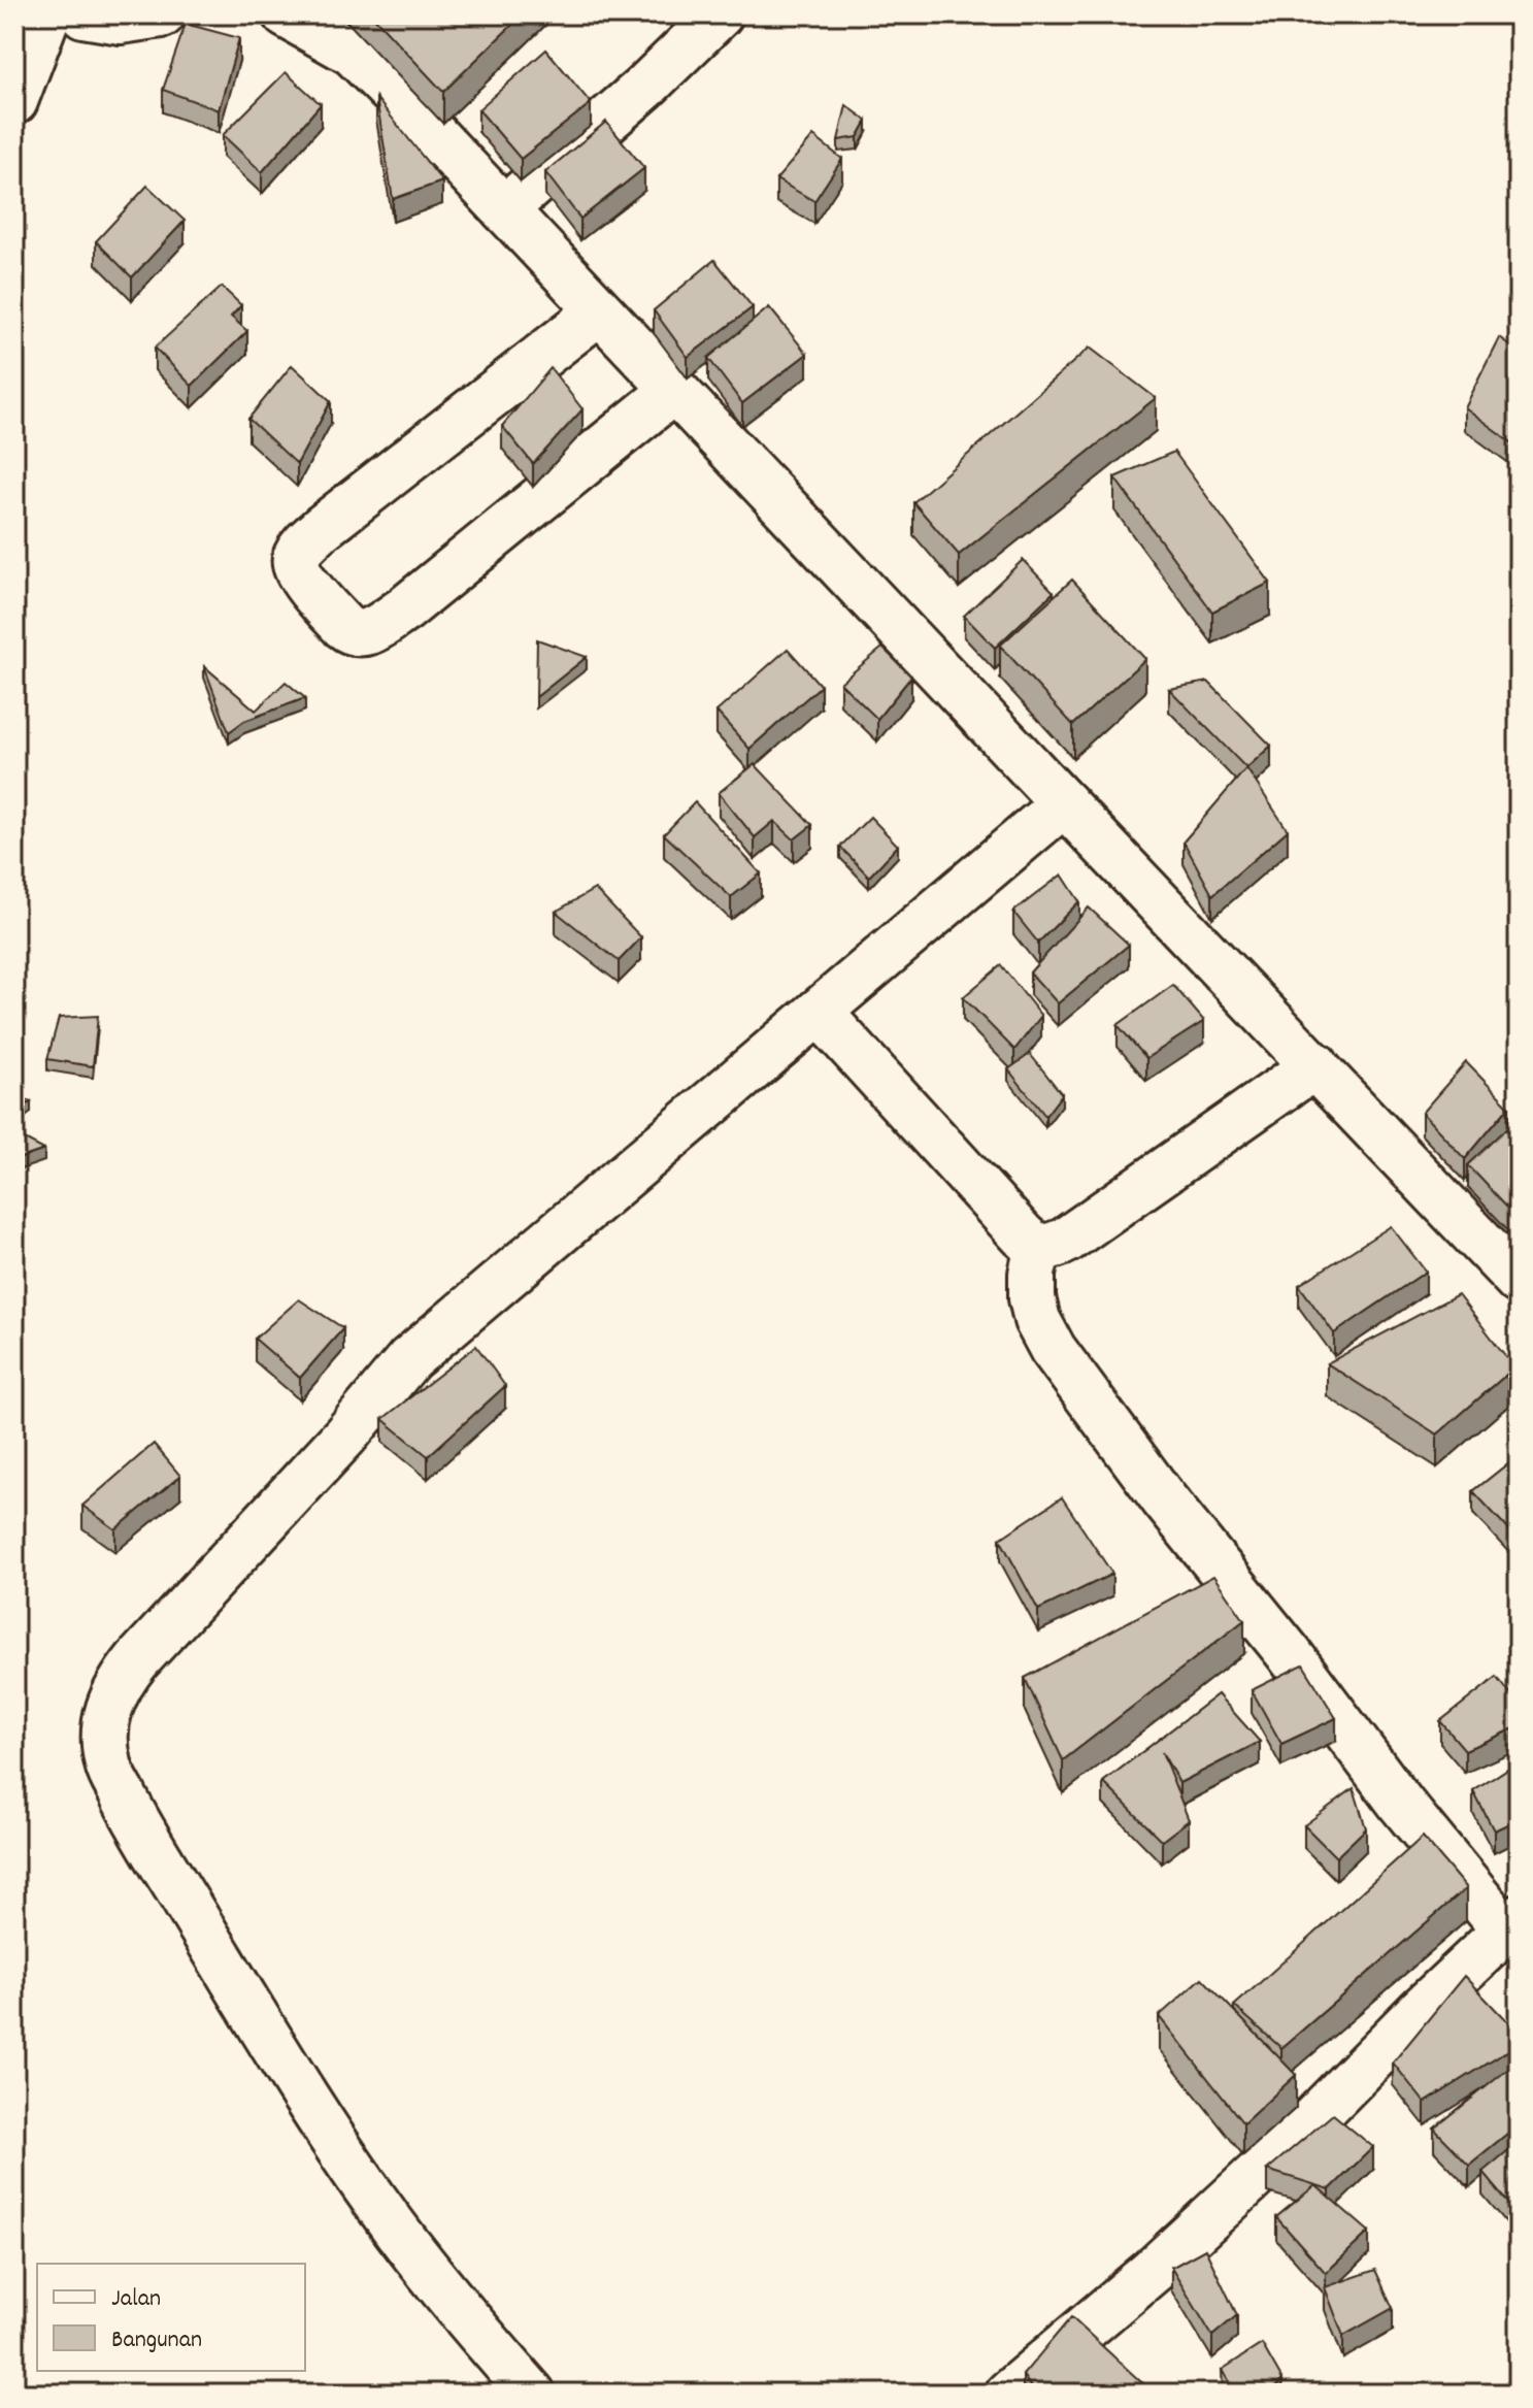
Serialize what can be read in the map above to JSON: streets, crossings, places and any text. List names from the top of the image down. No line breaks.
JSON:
{"legend":["Jalan","Bangunan"]}
